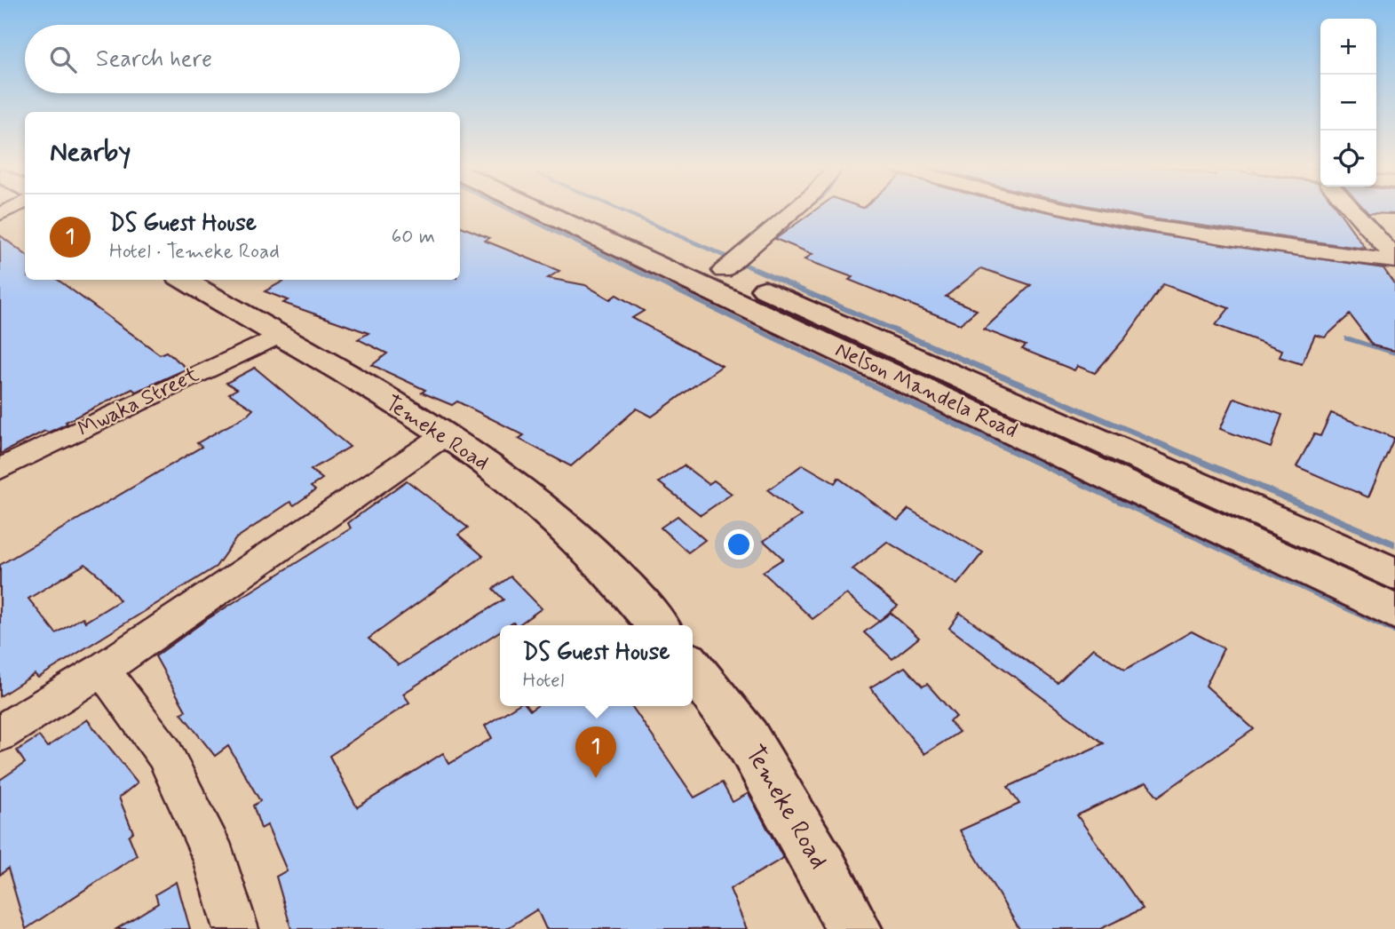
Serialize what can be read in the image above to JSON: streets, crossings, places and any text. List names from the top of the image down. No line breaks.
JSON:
{"streets":{"main road":["Nelson Mandela Road","Temeke Road"],"street":["Mwaka Street"]},"crossings":[["Mwaka Street","Temeke Road"]],"page":{"map_buttons":["+","−"],"search":"Search here","heading":"Nearby","list":[{"mark":"1","name":"DS Guest House","note":"Hotel · Temeke Road","value":"60 m"}],"popup":["DS Guest House","Hotel"],"pins":"1"}}
